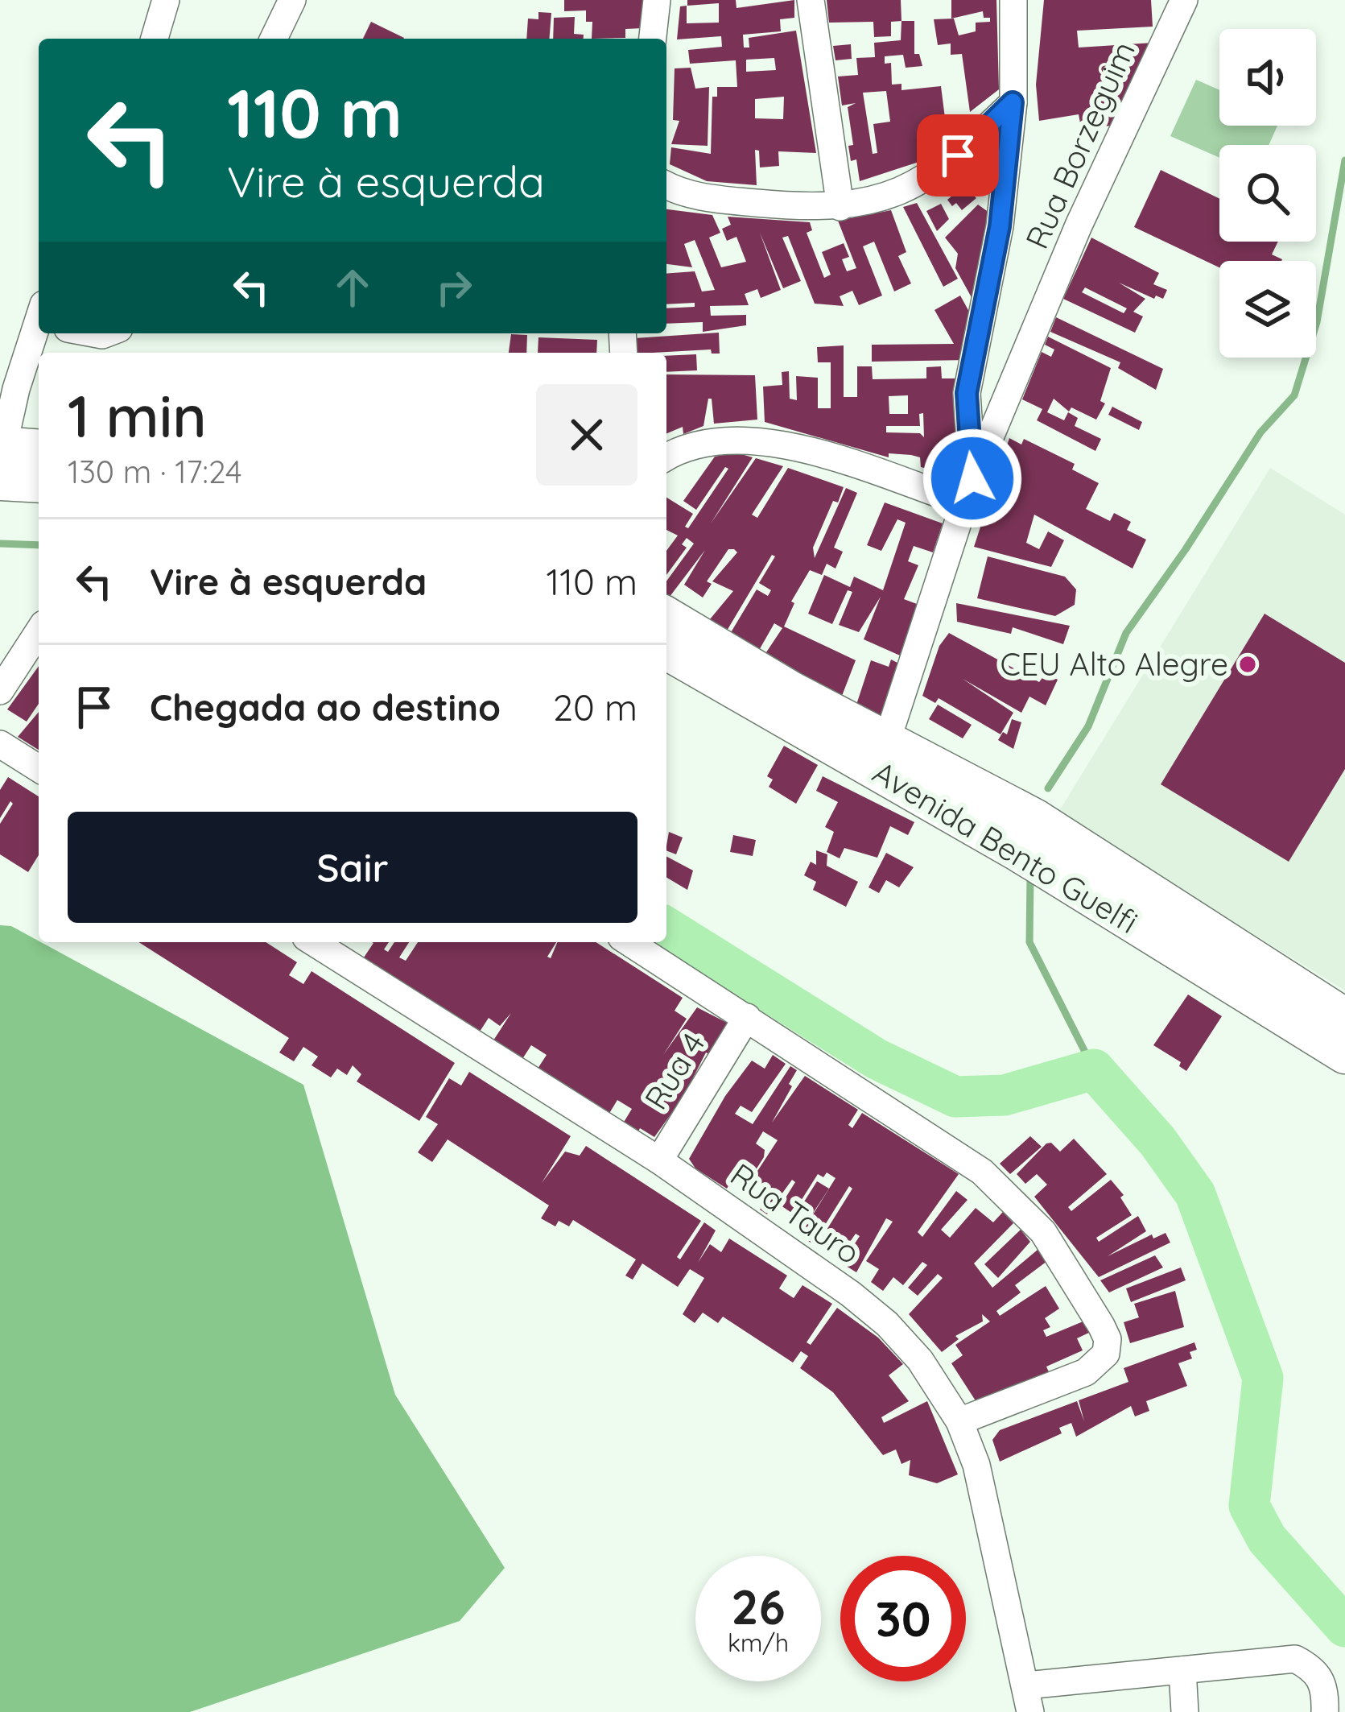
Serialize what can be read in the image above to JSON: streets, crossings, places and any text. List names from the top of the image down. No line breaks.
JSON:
{"streets":{"main road":["Avenida Bento Guelfi"],"street":["Rua Borzeguim","Rua 4","Rua Tauro"]},"crossings":[["Rua Borzeguim","Avenida Bento Guelfi"],["Rua 4","Rua Tauro"]],"places":["CEU Alto Alegre"],"page":{"turn":["110 m","Vire à esquerda"],"heading":["1 min","130 m · 17:24"],"list":[{"name":"Vire à esquerda","value":"110 m"},{"name":"Chegada ao destino","value":"20 m"}],"buttons":"Sair","speed":"26 km/h","limit":"30"}}
